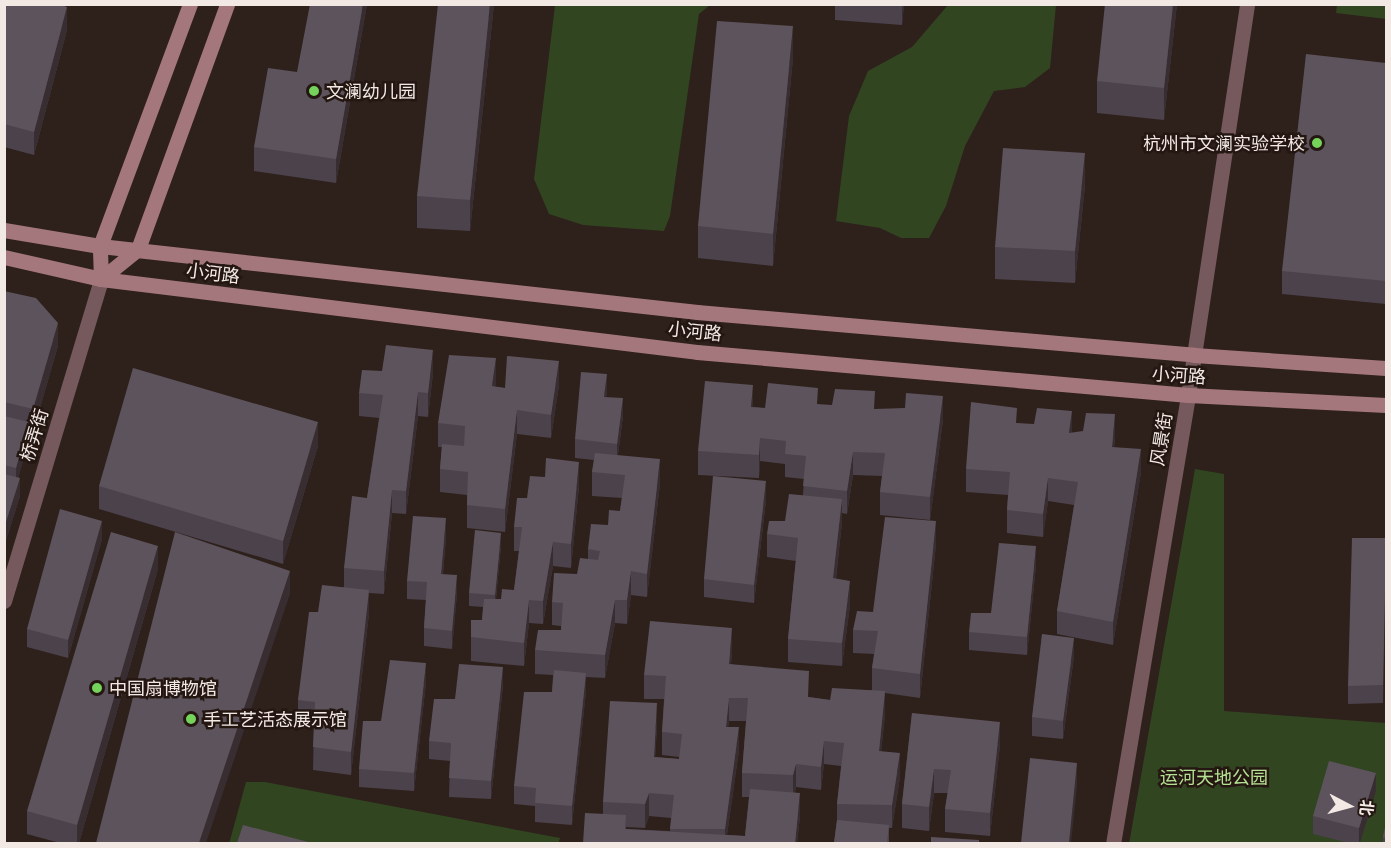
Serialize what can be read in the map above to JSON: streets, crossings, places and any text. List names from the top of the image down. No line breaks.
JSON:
{"streets":{"main road":["小河路","桥弄街"],"street":["风景街"]},"crossings":[["小河路","桥弄街"],["小河路","风景街"]],"parks":["运河天地公园"],"places":["文澜幼儿园","杭州市文澜实验学校","中国扇博物馆","手工艺活态展示馆"],"north":"right"}
